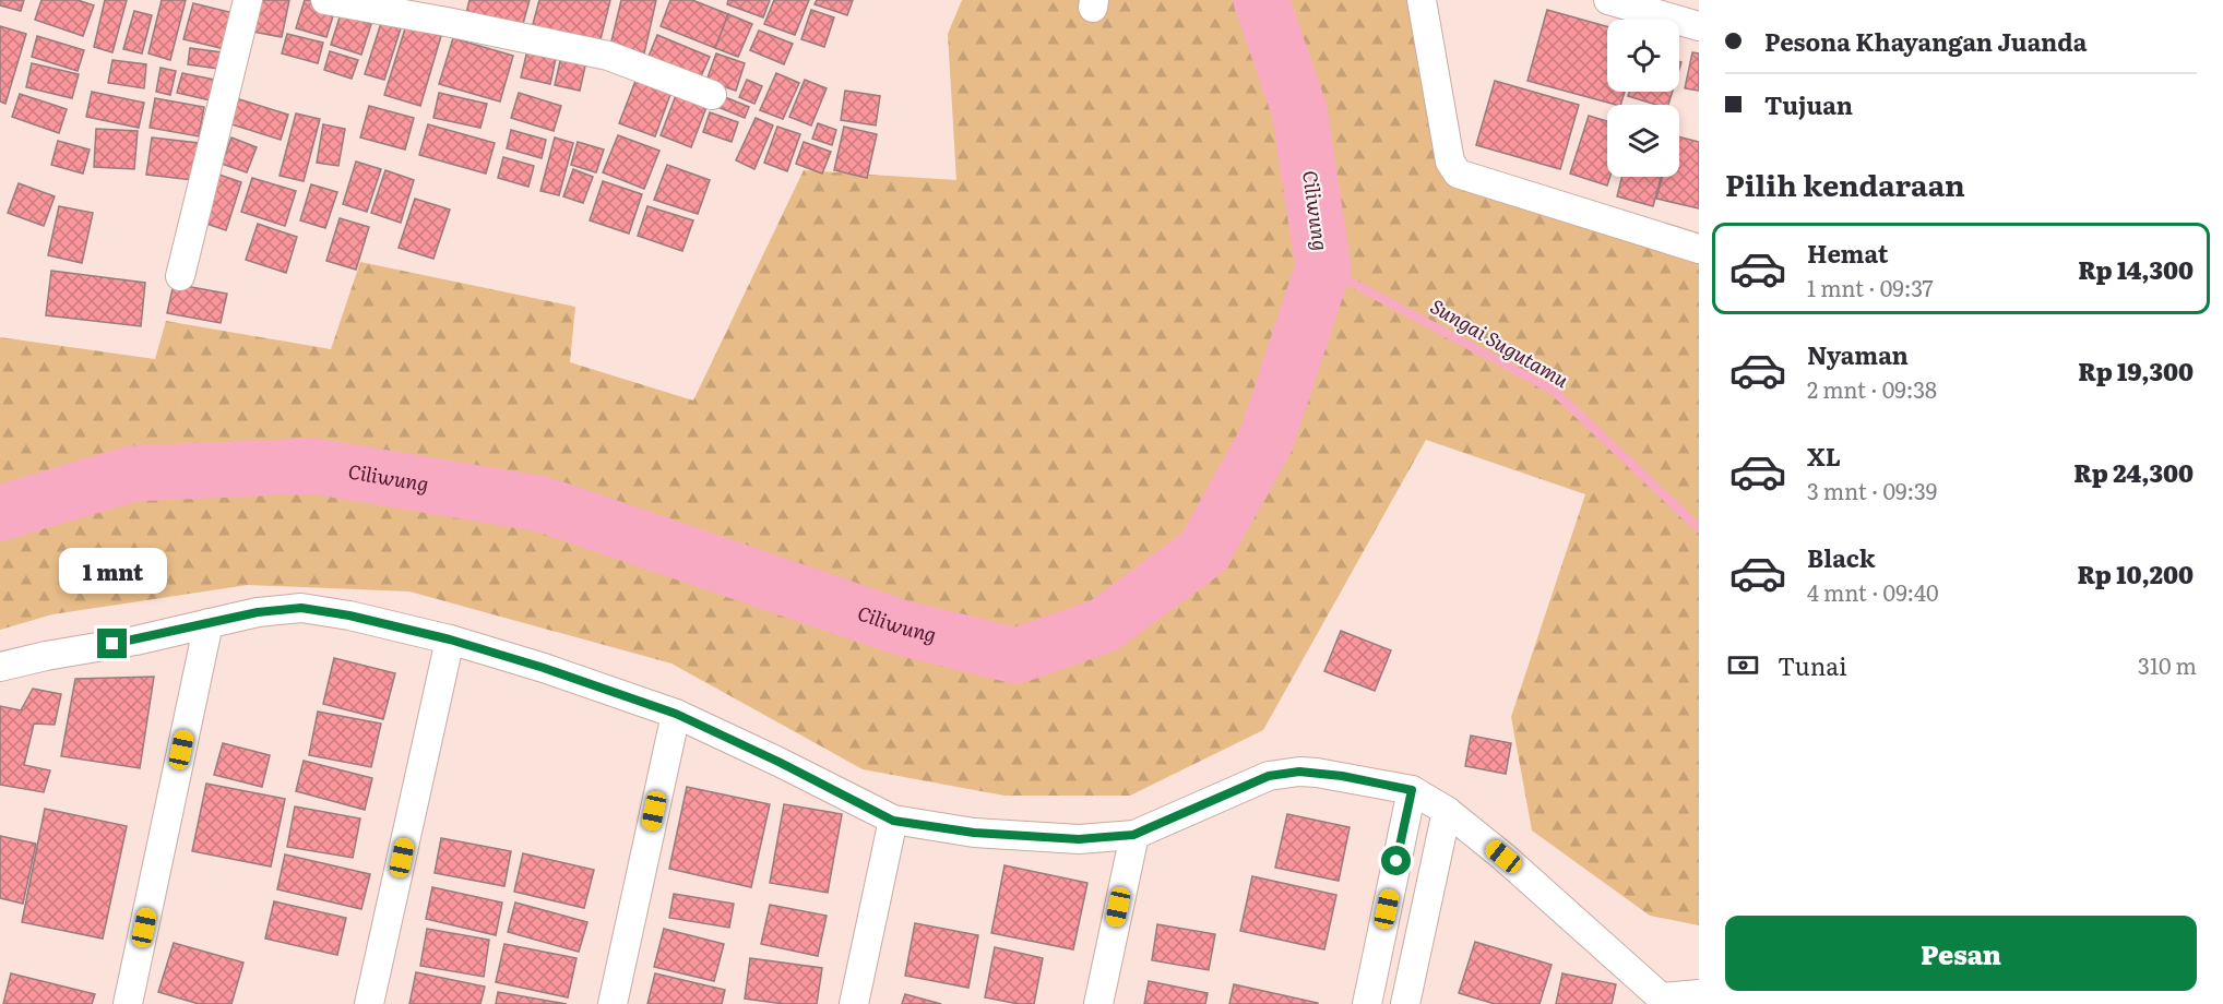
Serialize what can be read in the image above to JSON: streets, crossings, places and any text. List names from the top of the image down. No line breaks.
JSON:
{"water":["Ciliwung","Sungai Sugutamu"],"page":{"banner":["Pesona Khayangan Juanda","Tujuan"],"heading":"Pilih kendaraan","list":[{"name":"Hemat","note":"1 mnt · 09:37","value":"Rp 14,300"},{"name":"Nyaman","note":"2 mnt · 09:38","value":"Rp 19,300"},{"name":"XL","note":"3 mnt · 09:39","value":"Rp 24,300"},{"name":"Black","note":"4 mnt · 09:40","value":"Rp 10,200"}],"bubble":"1 mnt","pay":["Tunai","310 m"],"buttons":"Pesan"}}
